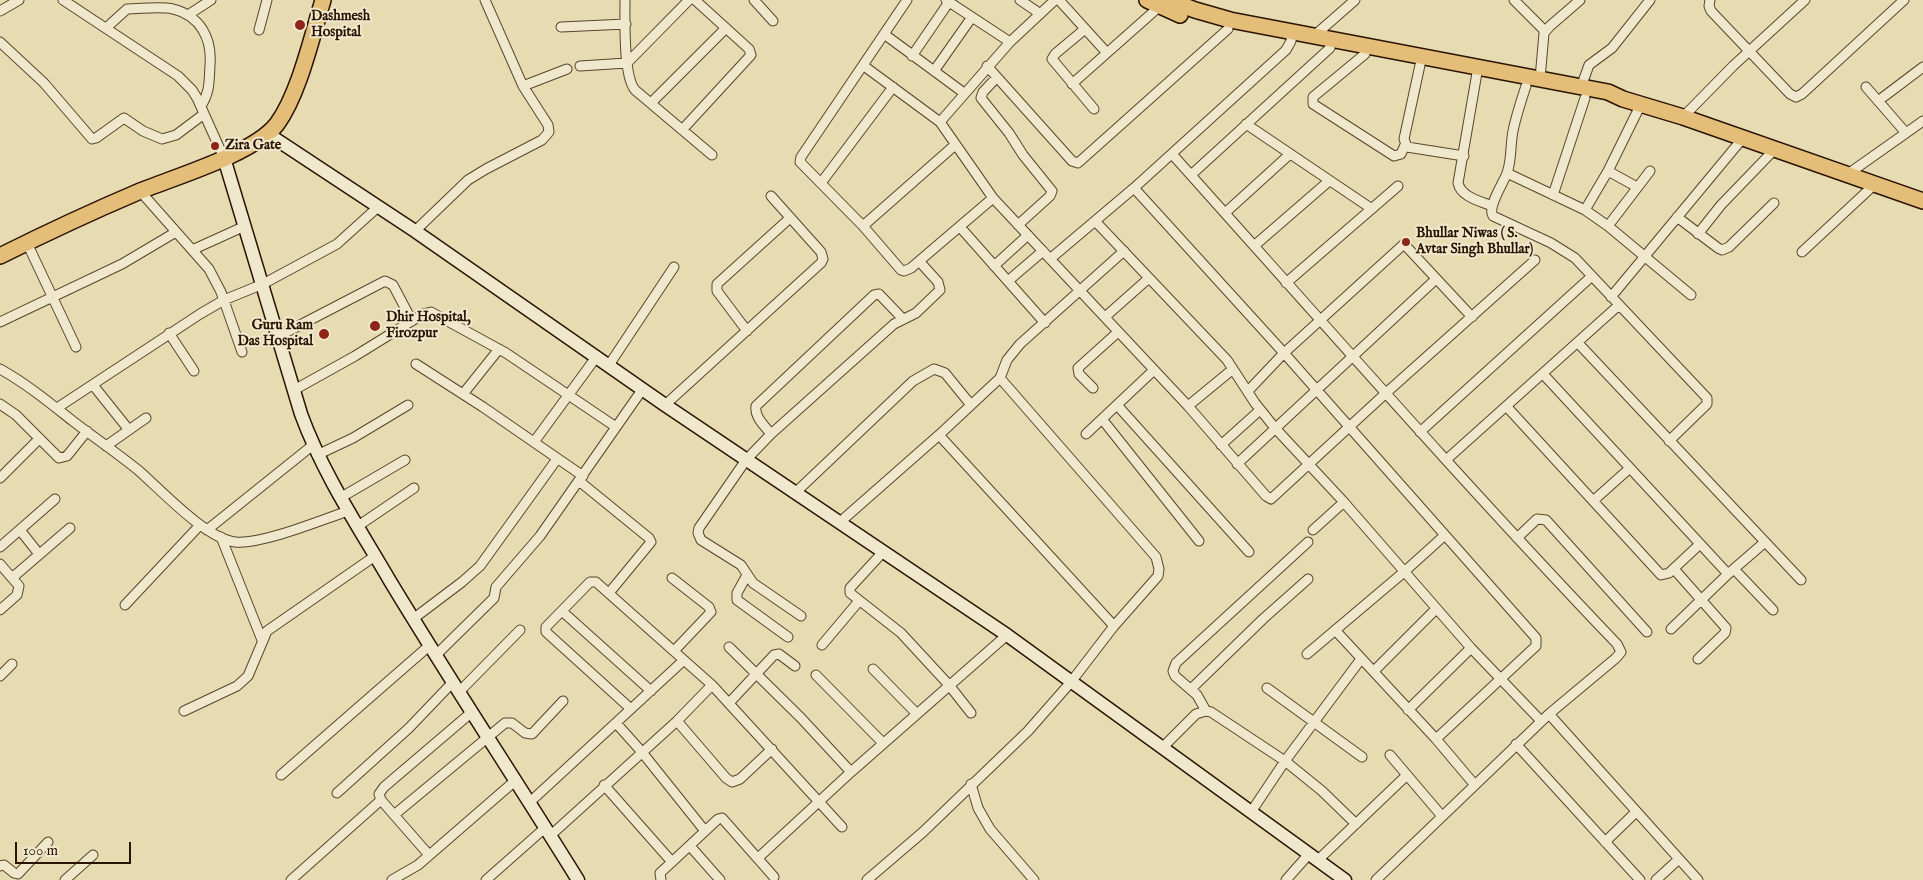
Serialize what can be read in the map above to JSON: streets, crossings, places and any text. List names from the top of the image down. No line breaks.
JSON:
{"places":["Dashmesh Hospital","Zira Gate","Bhullar Niwas ( S. Avtar Singh Bhullar)","Dhir Hospital, Firozpur","Guru Ram Das Hospital"],"scale_bar":"100 m"}
